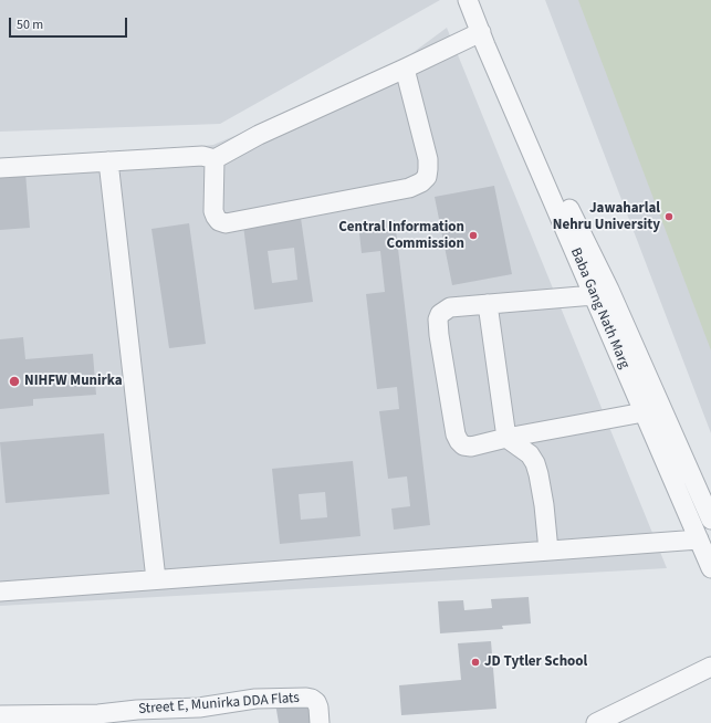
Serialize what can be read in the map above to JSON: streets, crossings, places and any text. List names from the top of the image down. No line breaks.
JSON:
{"streets":{"street":["Baba Gang Nath Marg","Street E, Munirka DDA Flats"]},"places":["Jawaharlal Nehru University","Central Information Commission","NIHFW Munirka","JD Tytler School"],"scale_bar":"50 m"}
